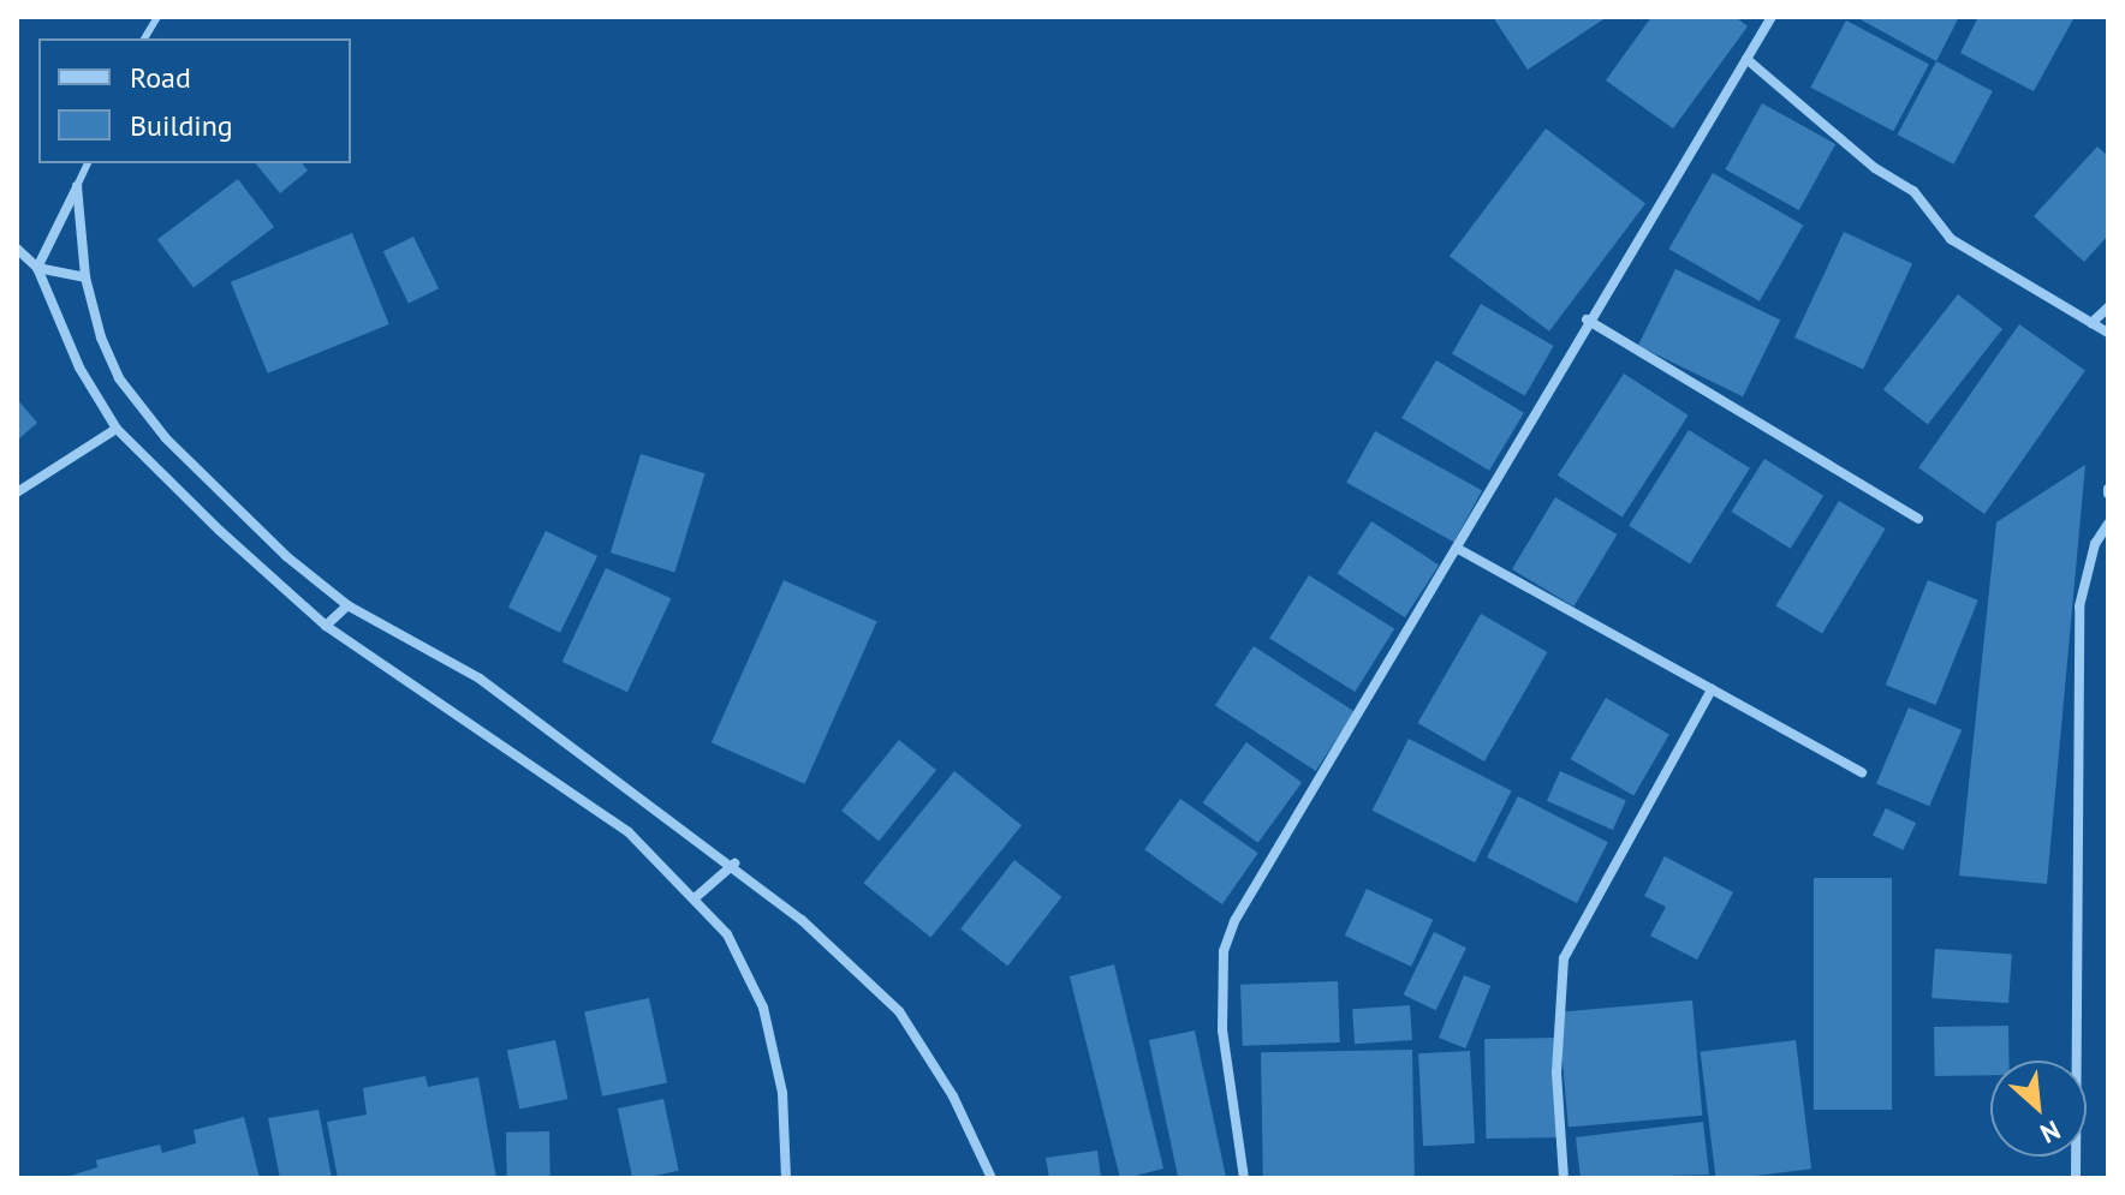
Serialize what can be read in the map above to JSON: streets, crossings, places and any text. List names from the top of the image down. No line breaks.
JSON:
{"legend":["Road","Building"],"north":"bottom right"}
